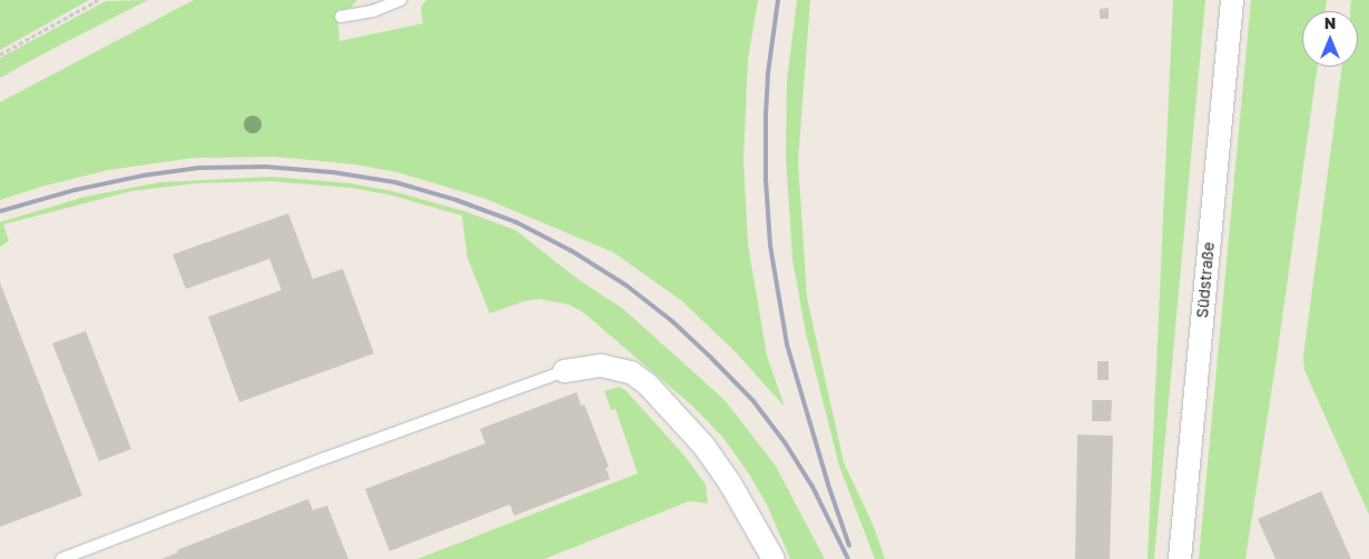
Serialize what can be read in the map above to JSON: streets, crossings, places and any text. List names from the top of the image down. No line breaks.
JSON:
{"streets":{"street":["Südstraße"]},"north":"top"}
